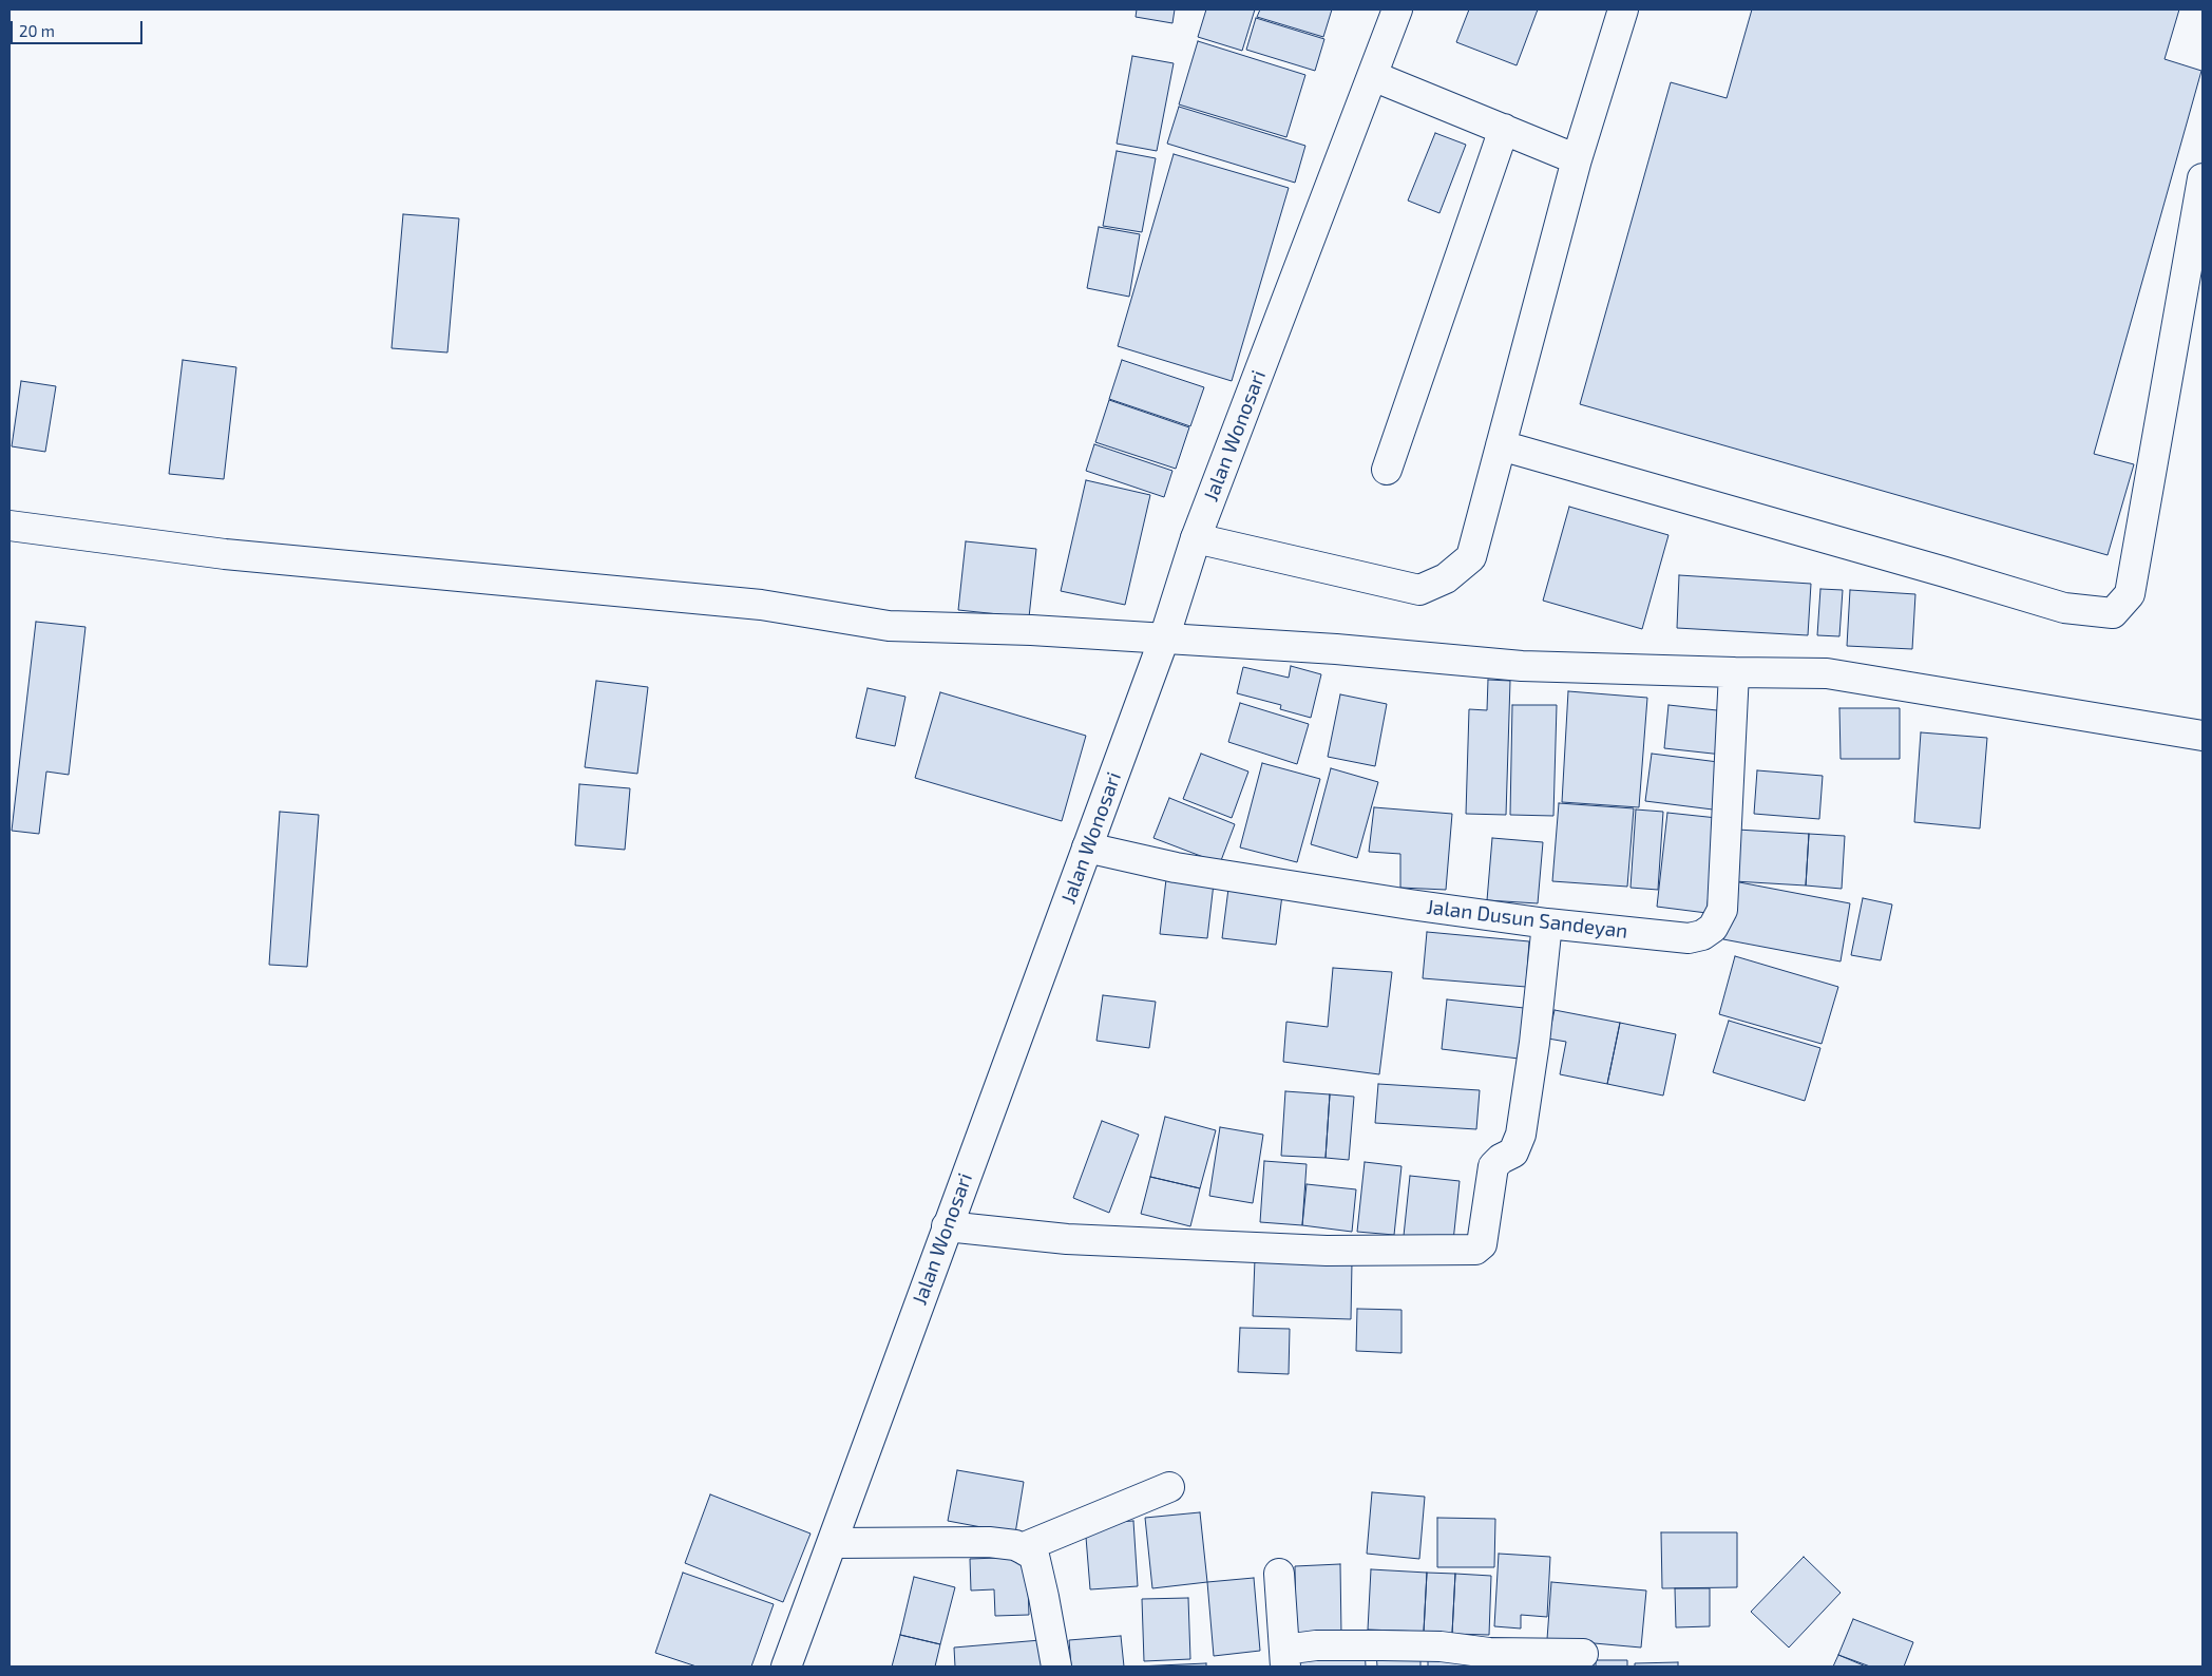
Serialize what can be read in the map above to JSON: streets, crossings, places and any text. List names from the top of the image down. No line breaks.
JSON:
{"streets":{"main road":["Jalan Wonosari","Jalan Dusun Sandeyan"]},"crossings":[["Jalan Wonosari","Jalan Dusun Sandeyan"]],"scale_bar":"20 m"}
